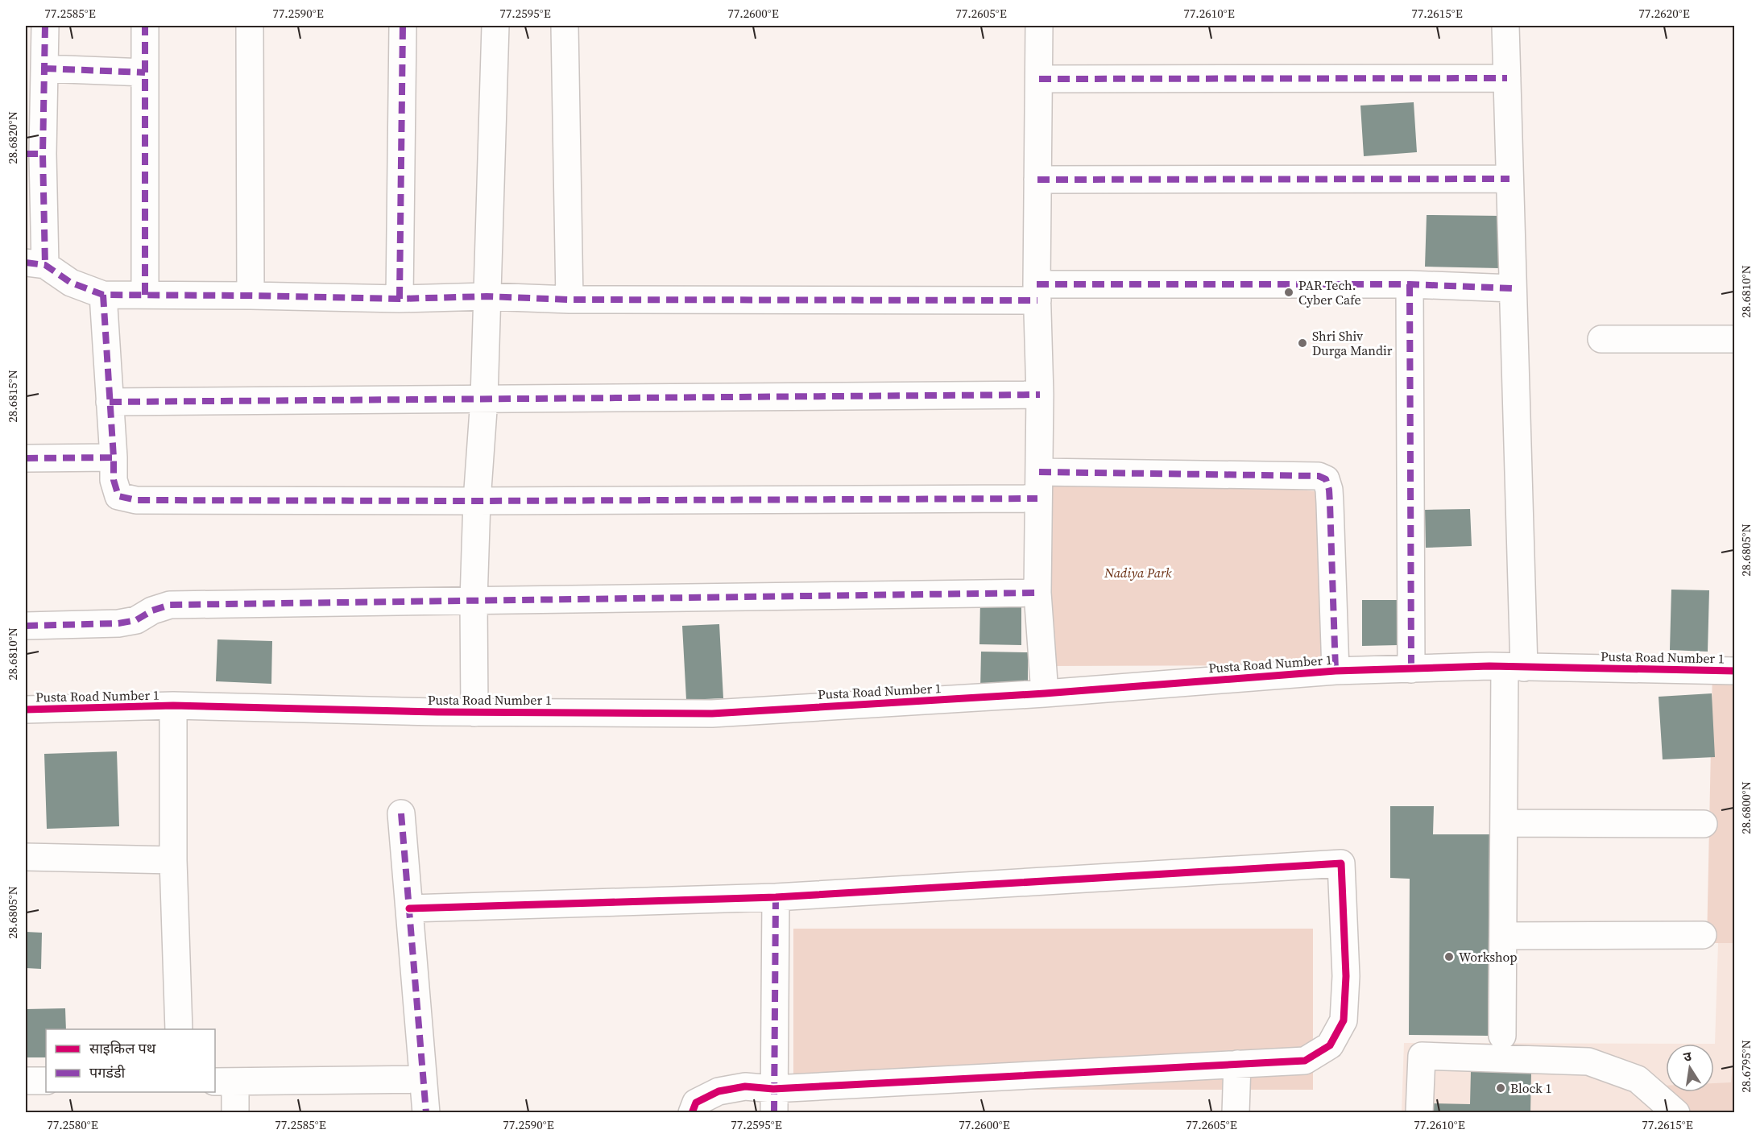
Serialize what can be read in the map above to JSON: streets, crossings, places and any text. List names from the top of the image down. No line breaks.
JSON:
{"streets":{"street":["Pusta Road Number 1"]},"parks":["Nadiya Park"],"places":["PAR Tech. Cyber Cafe","Shri Shiv Durga Mandir","Workshop","Block 1"],"legend":["साइकिल पथ","पगडंडी"],"north":"top","coordinates":["77.2585°E","77.2590°E","77.2595°E","77.2600°E","77.2605°E","77.2610°E","77.2615°E","77.2620°E","28.6820°N","28.6810°N","28.6815°N","28.6805°N","28.6800°N","28.6795°N","77.2580°E"]}
